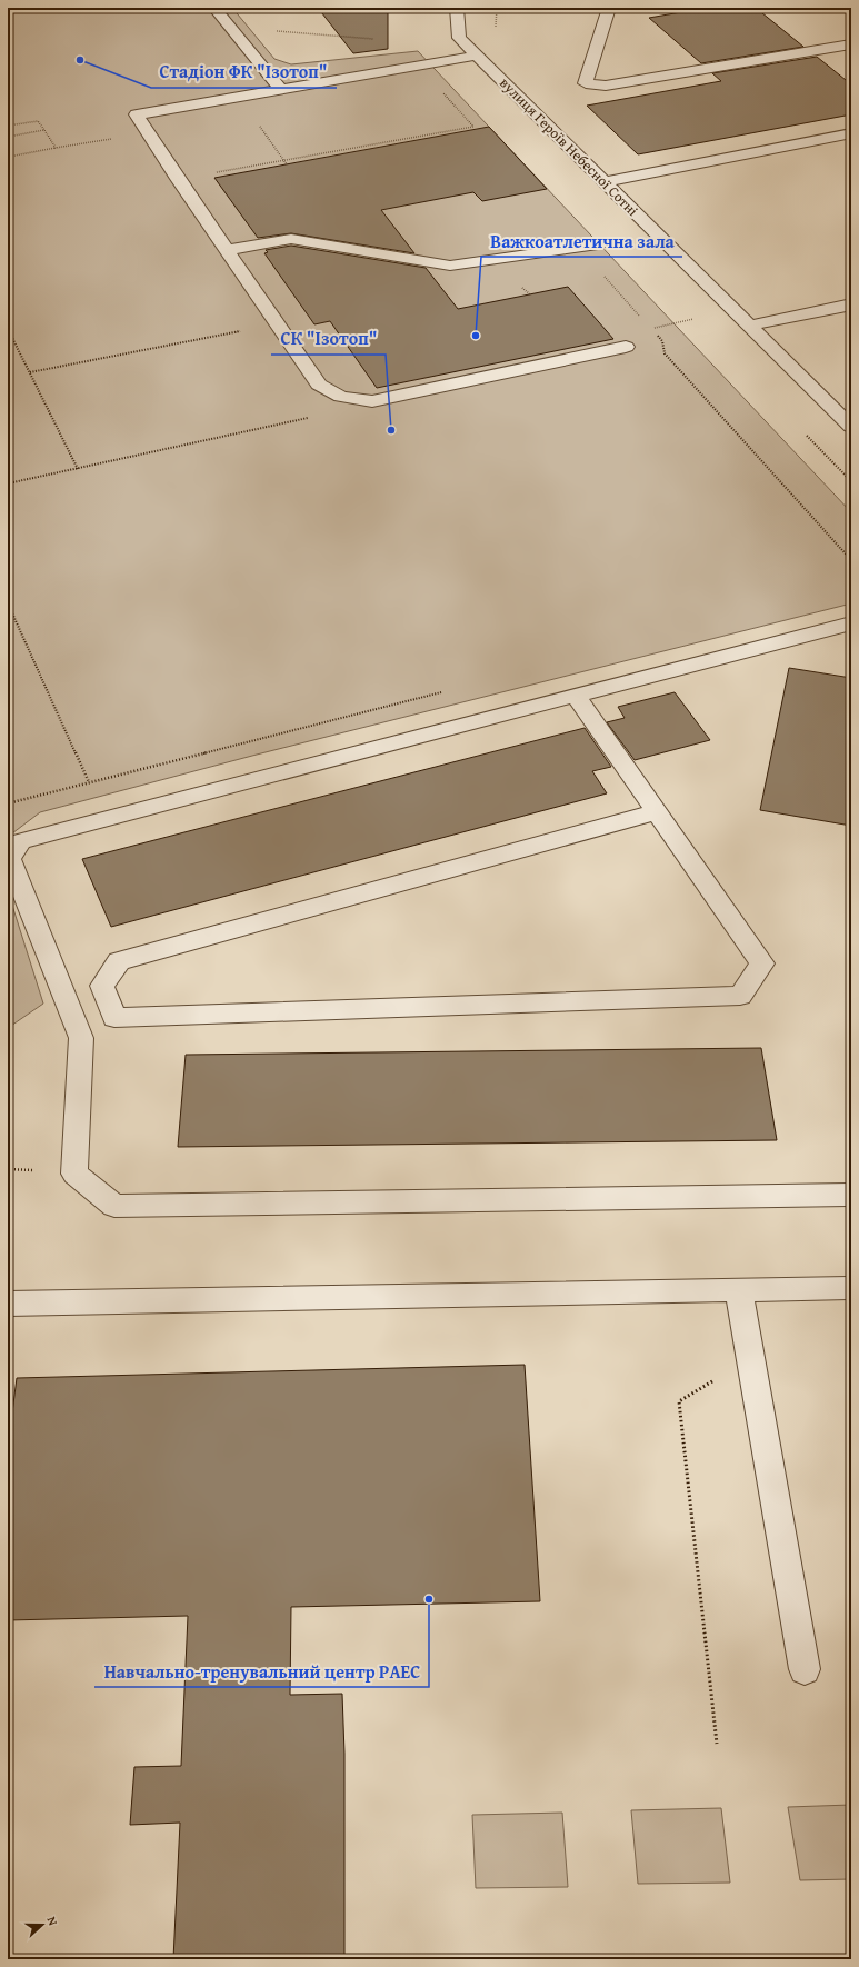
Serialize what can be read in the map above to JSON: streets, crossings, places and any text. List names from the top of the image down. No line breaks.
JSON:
{"streets":{"street":["вулиця Героїв Небесної Сотні"]},"places":["Стадіон ФК \"Ізотоп\"","Важкоатлетична зала","СК \"Ізотоп\"","Навчально-тренувальний центр РАЕС"],"north":"right"}
